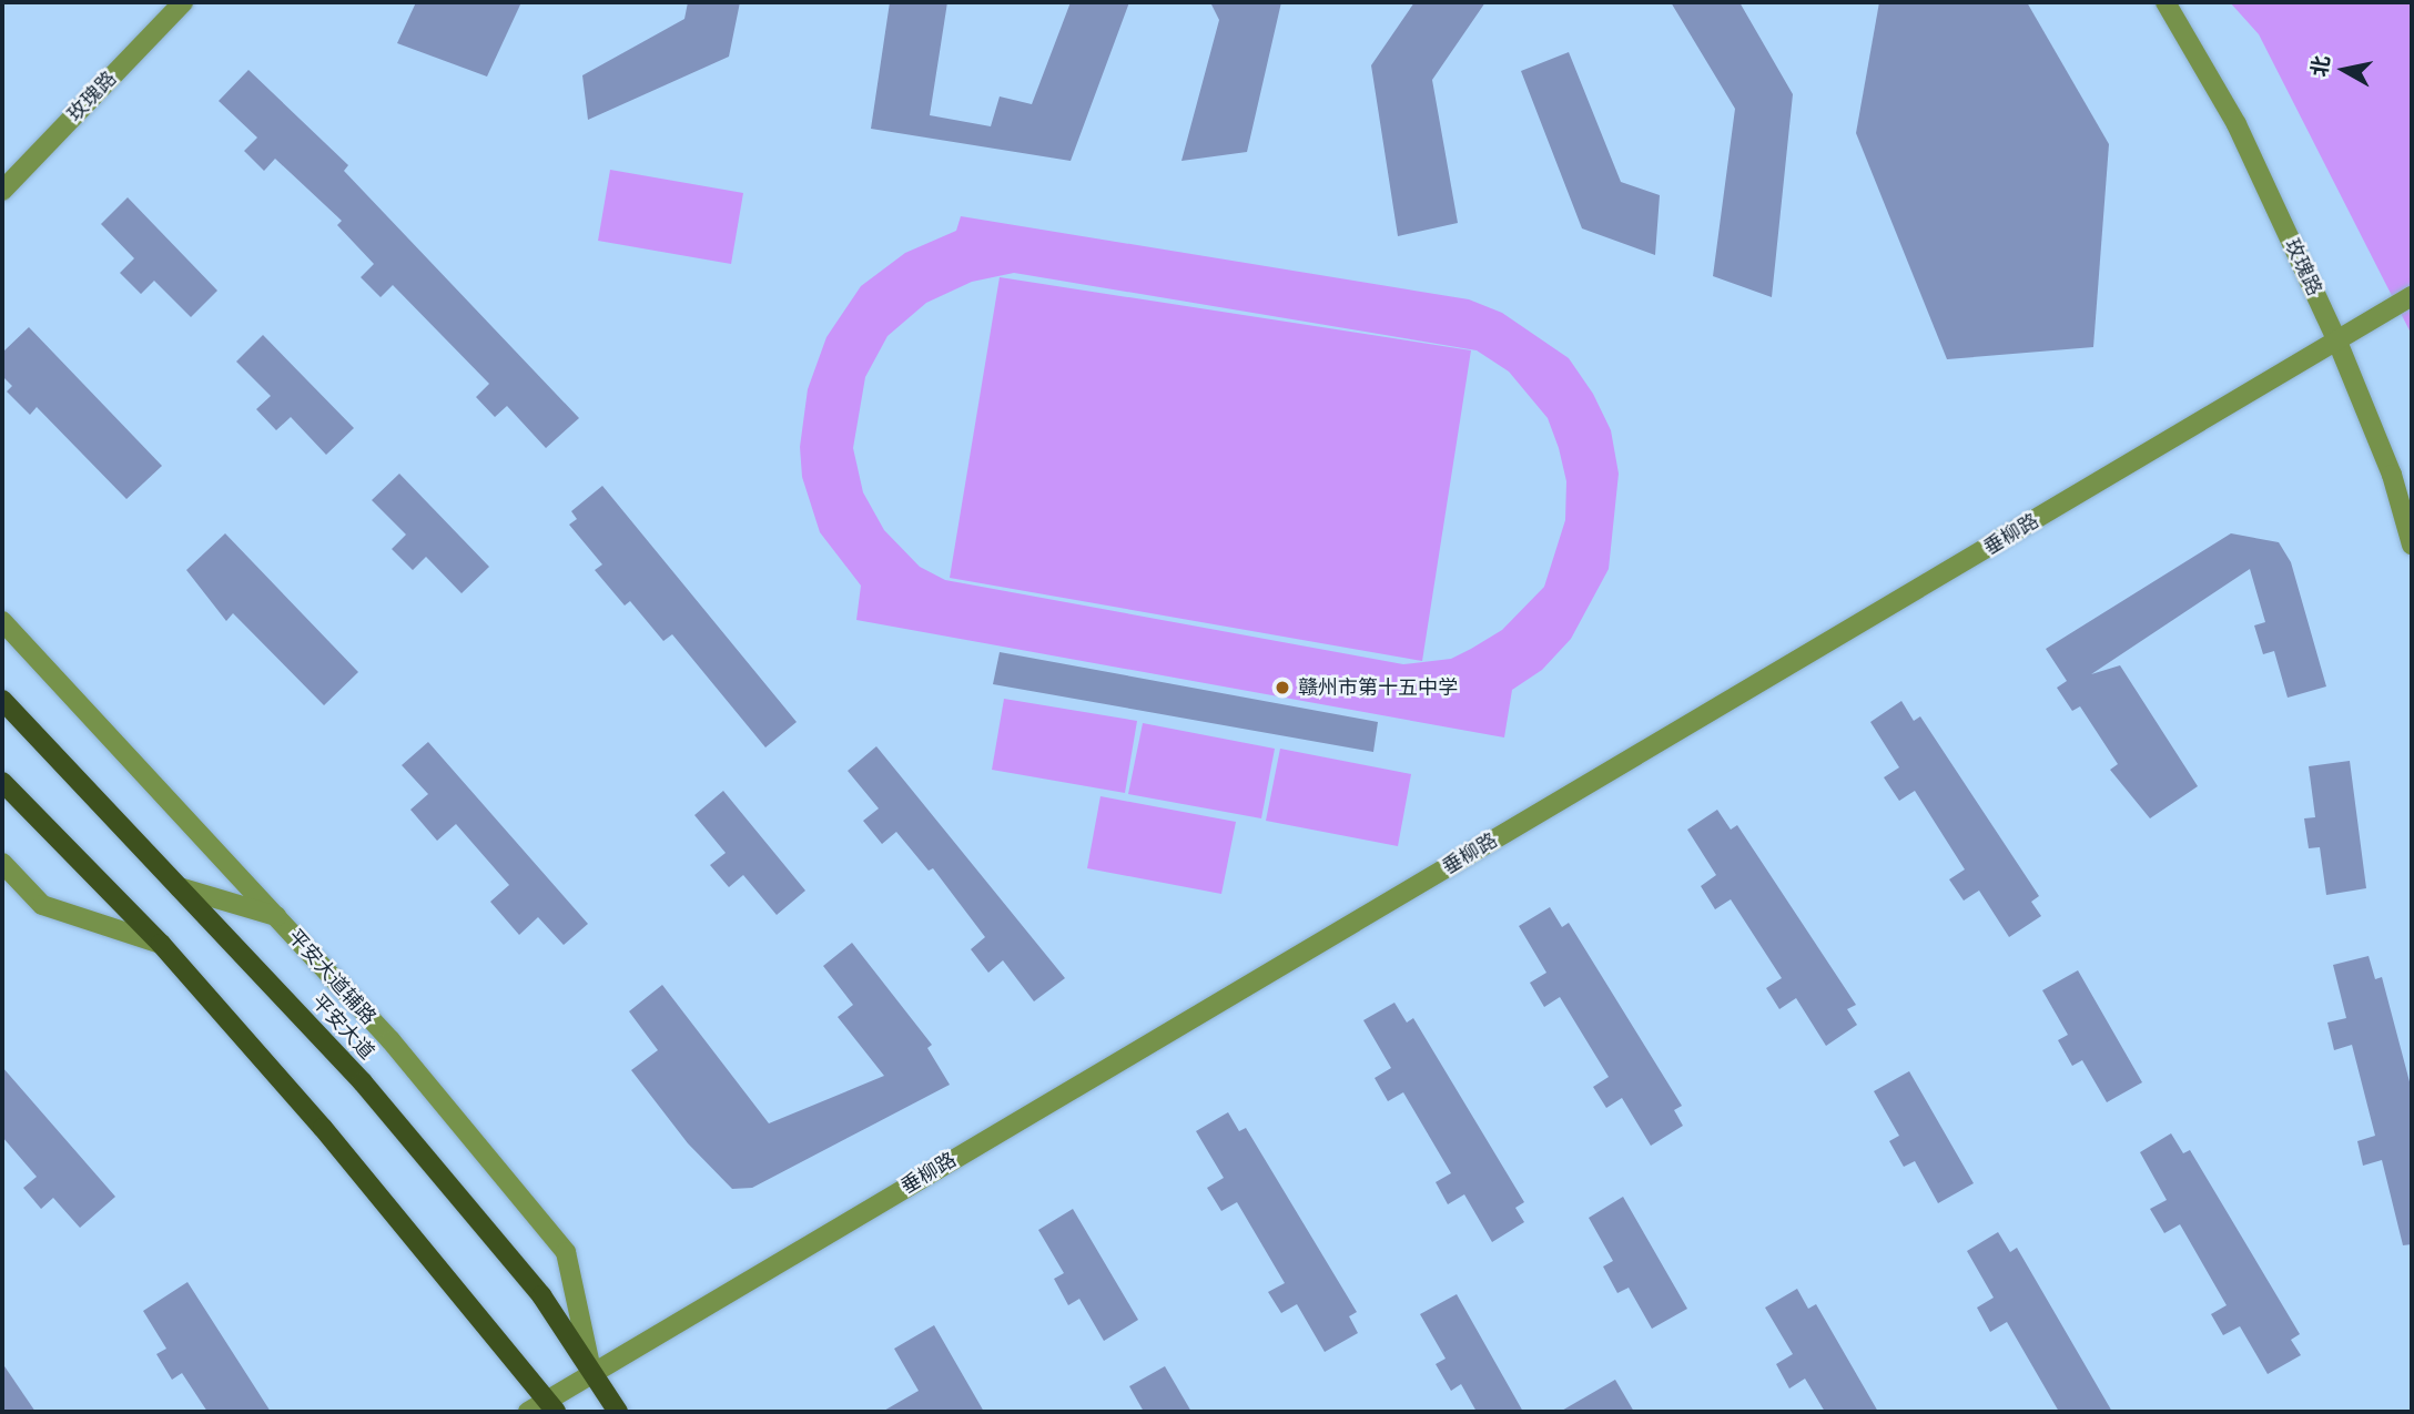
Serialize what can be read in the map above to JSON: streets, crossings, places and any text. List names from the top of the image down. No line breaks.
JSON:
{"streets":{"main road":["平安大道"],"street":["玫瑰路","垂柳路","平安大道辅路"]},"crossings":[["玫瑰路","垂柳路"],["垂柳路","平安大道辅路"],["垂柳路","平安大道"],["平安大道辅路","平安大道"]],"places":["赣州市第十五中学"],"north":"left"}
